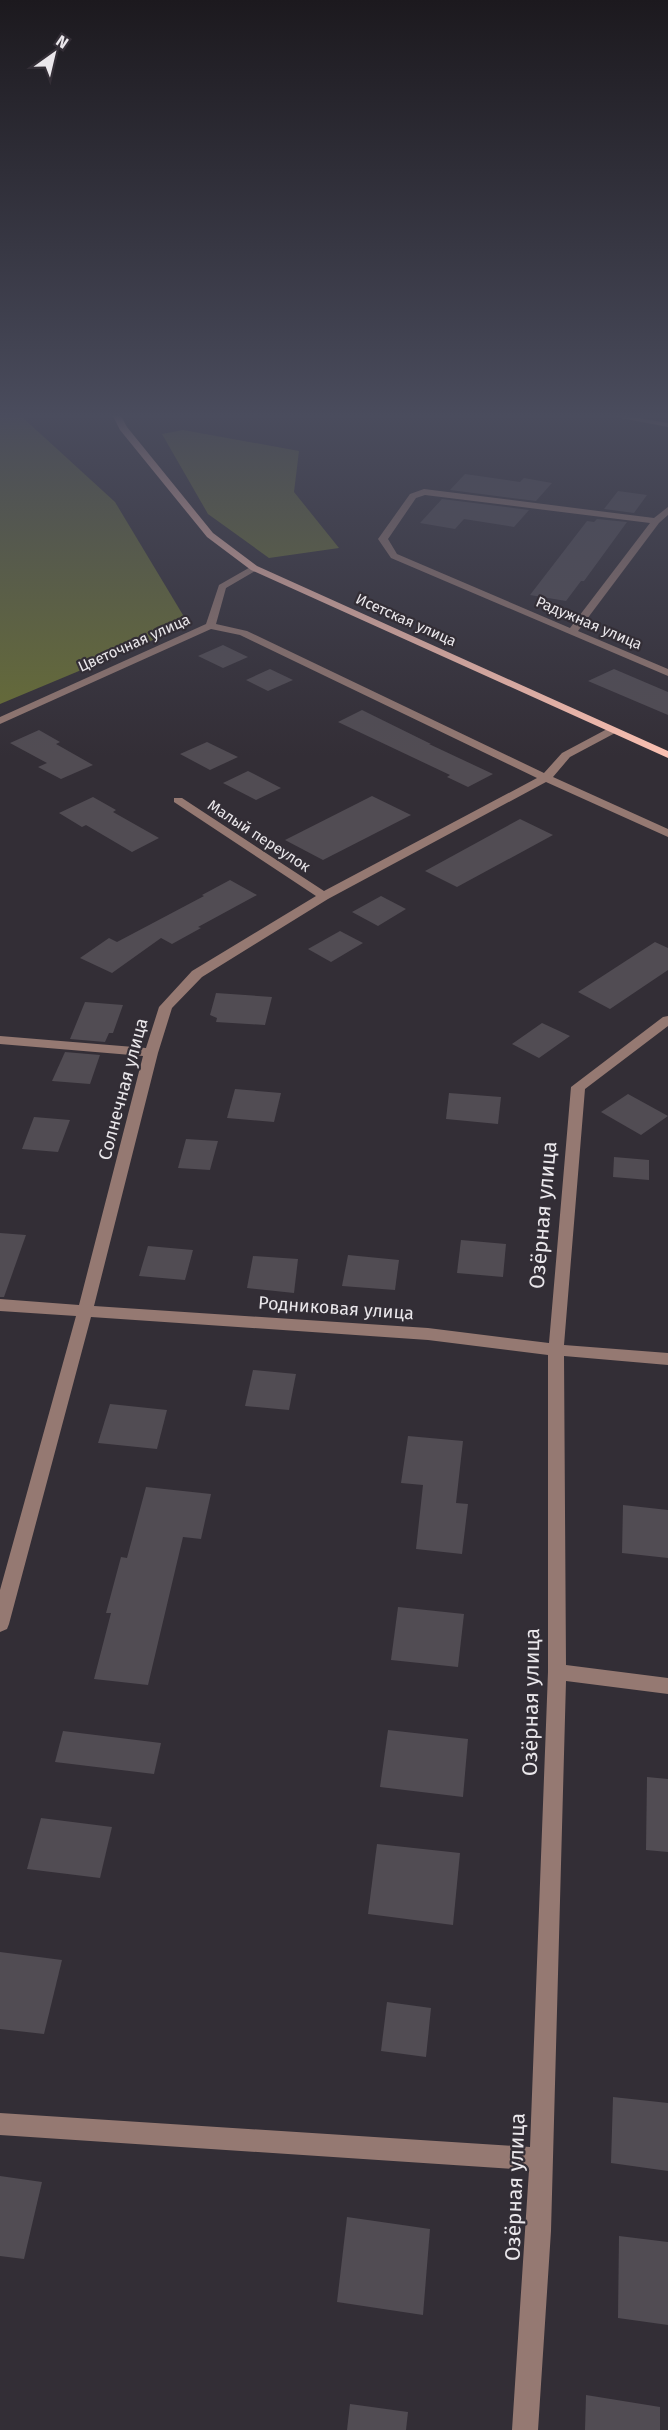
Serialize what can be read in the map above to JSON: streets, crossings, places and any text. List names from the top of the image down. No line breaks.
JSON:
{"streets":{"main road":["Исетская улица"],"street":["Радужная улица","Цветочная улица","Малый переулок","Солнечная улица","Озёрная улица","Родниковая улица"]},"crossings":[["Исетская улица","Цветочная улица"],["Исетская улица","Солнечная улица"],["Малый переулок","Солнечная улица"],["Солнечная улица","Родниковая улица"],["Озёрная улица","Родниковая улица"]],"north":"top right"}
